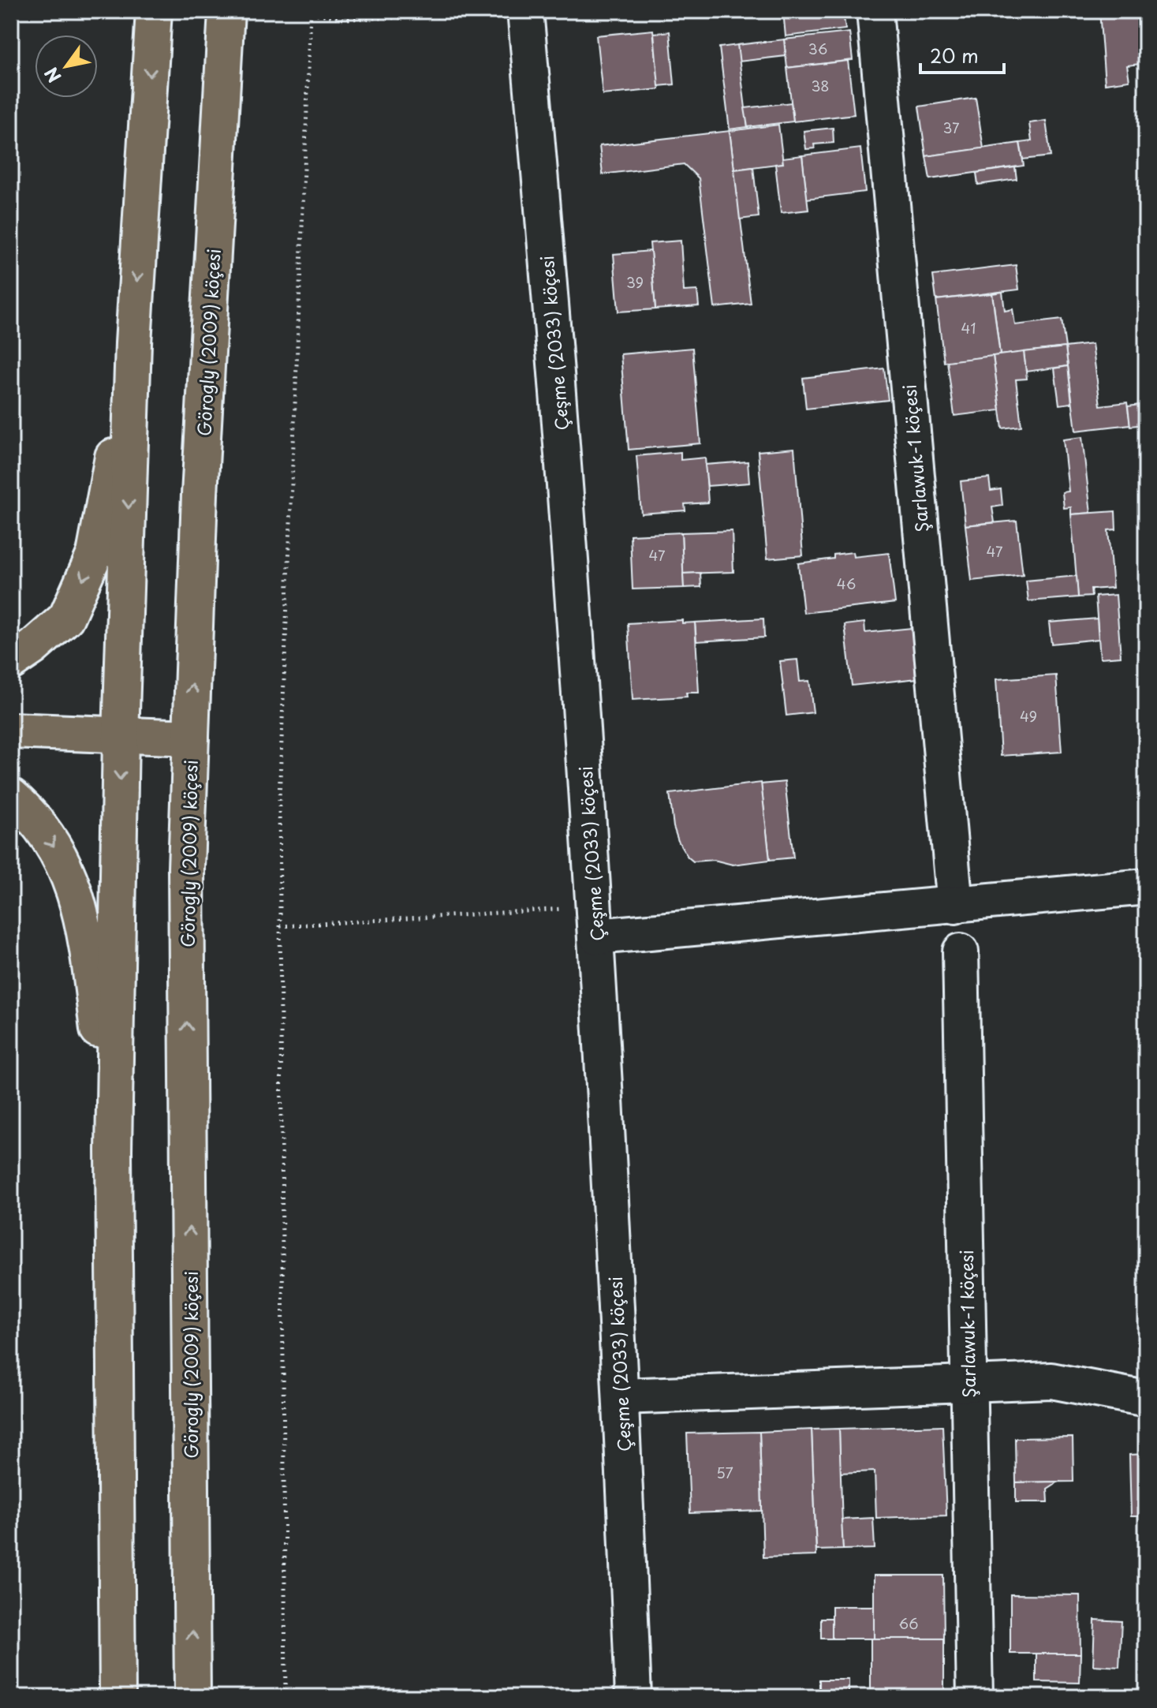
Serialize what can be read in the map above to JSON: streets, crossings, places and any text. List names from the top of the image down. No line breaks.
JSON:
{"streets":{"main road":["Görogly (2009) köçesi"],"street":["Çeşme (2033) köçesi","Şarlawuk-1 köçesi"]},"house_numbers":["36","38","37","39","41","47","47","46","49","57","66"],"scale_bar":"20 m","north":"bottom left"}
